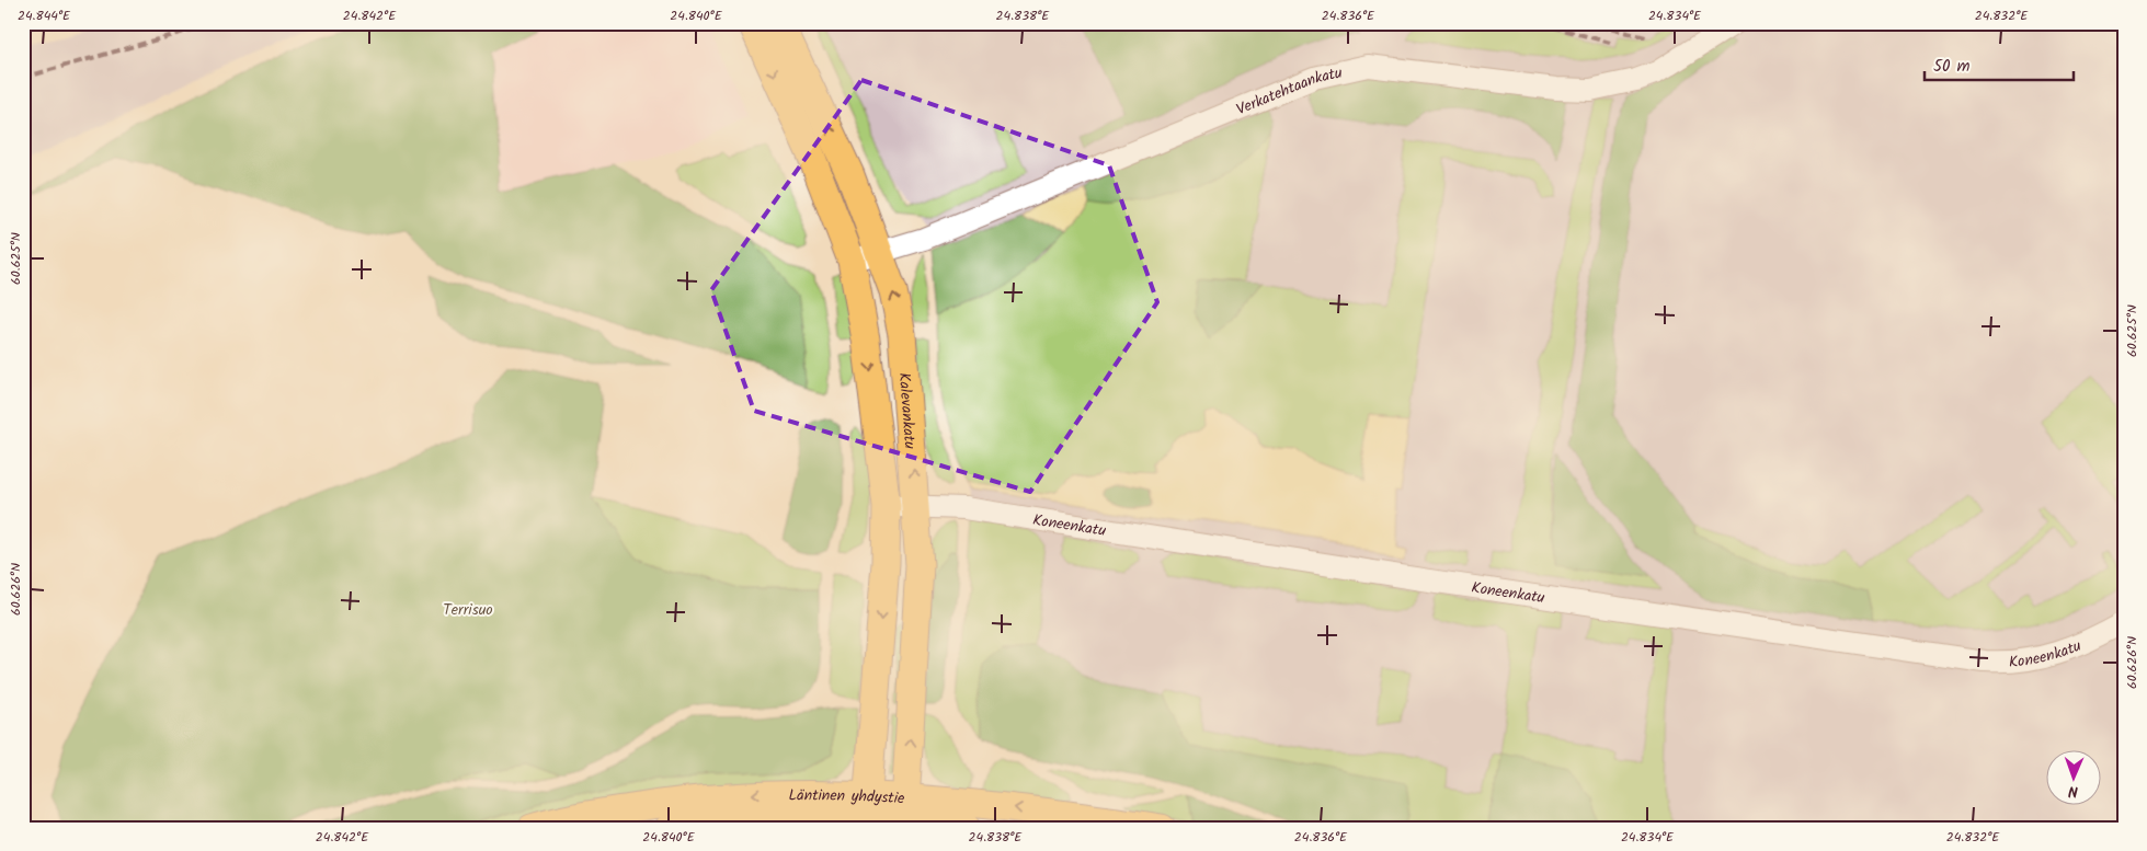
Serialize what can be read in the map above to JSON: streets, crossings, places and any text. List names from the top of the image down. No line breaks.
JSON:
{"streets":{"main road":["Kalevankatu","Läntinen yhdystie"],"street":["Verkatehtaankatu","Koneenkatu"]},"crossings":[["Verkatehtaankatu","Kalevankatu"],["Kalevankatu","Koneenkatu"],["Kalevankatu","Läntinen yhdystie"]],"parks":["Terrisuo"],"scale_bar":"50 m","north":"bottom","coordinates":["24.844°E","24.842°E","24.840°E","24.838°E","24.836°E","24.834°E","24.832°E","60.625°N","60.626°N"]}
